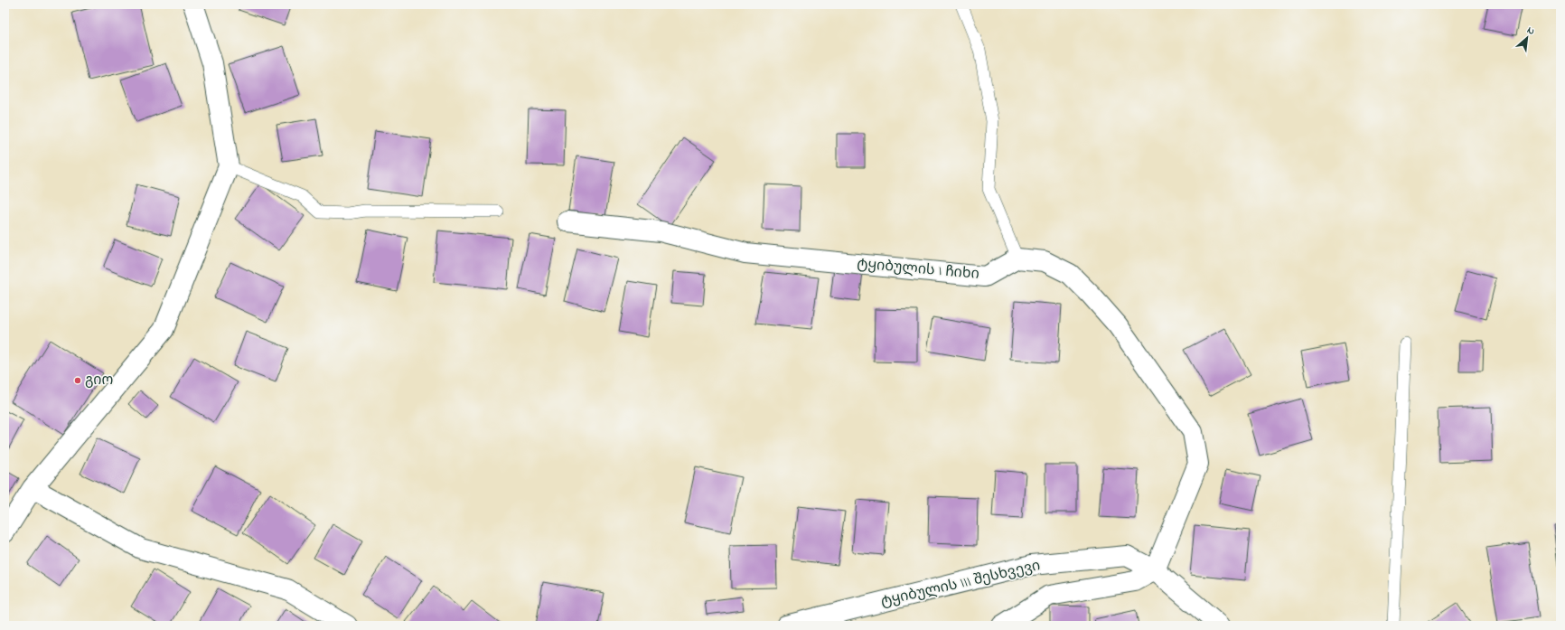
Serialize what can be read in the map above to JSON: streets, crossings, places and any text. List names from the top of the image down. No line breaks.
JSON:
{"streets":{"street":["ტყიბულის I ჩიხი","ტყიბულის III შესხვევი"]},"places":["გიო"],"north":"top right"}
